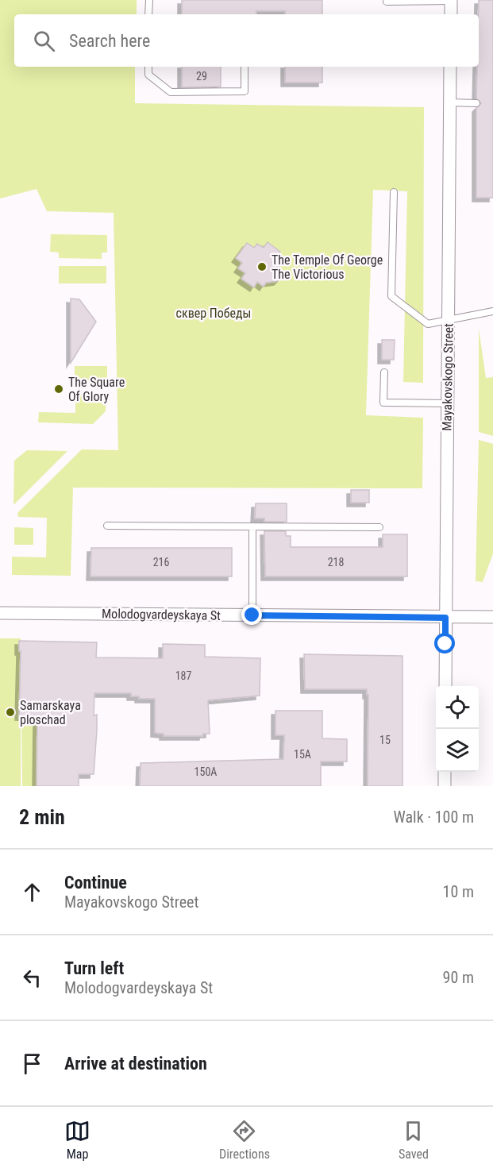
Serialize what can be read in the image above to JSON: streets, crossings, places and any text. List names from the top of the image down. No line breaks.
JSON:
{"streets":{"street":["Mayakovskogo Street","Molodogvardeyskaya St"]},"crossings":[["Mayakovskogo Street","Molodogvardeyskaya St"]],"parks":["сквер Победы"],"places":["The Temple Of George The Victorious","The Square Of Glory","Samarskaya ploschad"],"house_numbers":["29","216","218","187","15","15А","150А"],"page":{"search":"Search here","heading":["2 min","Walk · 100 m"],"list":[["Continue","Mayakovskogo Street","10 m"],["Turn left","Molodogvardeyskaya St","90 m"],"Arrive at destination"],"nav":["Map","Directions","Saved"]}}
